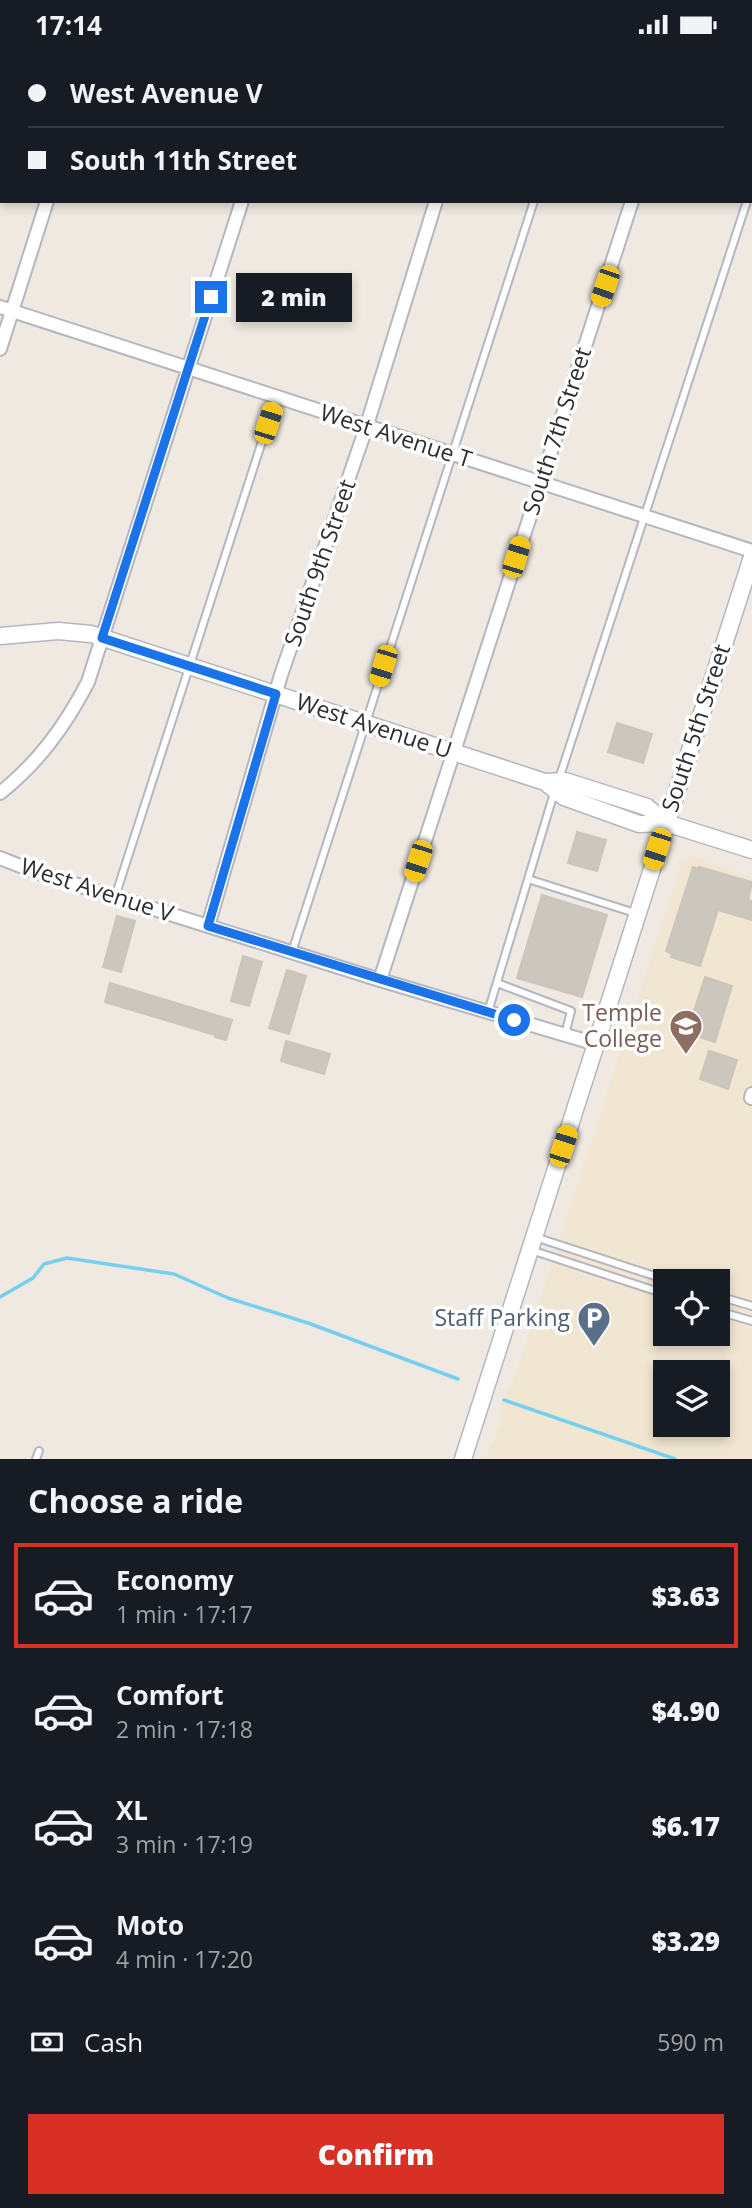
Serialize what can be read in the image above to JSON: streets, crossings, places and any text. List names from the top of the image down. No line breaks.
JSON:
{"streets":{"street":["South 7th Street","West Avenue T","South 9th Street","West Avenue U","South 5th Street","West Avenue V"]},"crossings":[["South 7th Street","West Avenue T"],["South 7th Street","West Avenue U"],["South 7th Street","West Avenue V"],["West Avenue T","South 9th Street"],["South 9th Street","West Avenue U"],["South 9th Street","West Avenue V"],["West Avenue U","South 5th Street"],["South 5th Street","West Avenue V"]],"places":{"school or university":["Temple College"],"parking":["Staff Parking"]},"page":{"status":"17:14","banner":["West Avenue V","South 11th Street"],"bubble":"2 min","heading":"Choose a ride","list":[{"name":"Economy","note":"1 min · 17:17","value":"$3.63"},{"name":"Comfort","note":"2 min · 17:18","value":"$4.90"},{"name":"XL","note":"3 min · 17:19","value":"$6.17"},{"name":"Moto","note":"4 min · 17:20","value":"$3.29"}],"pay":["Cash","590 m"],"buttons":"Confirm"}}
